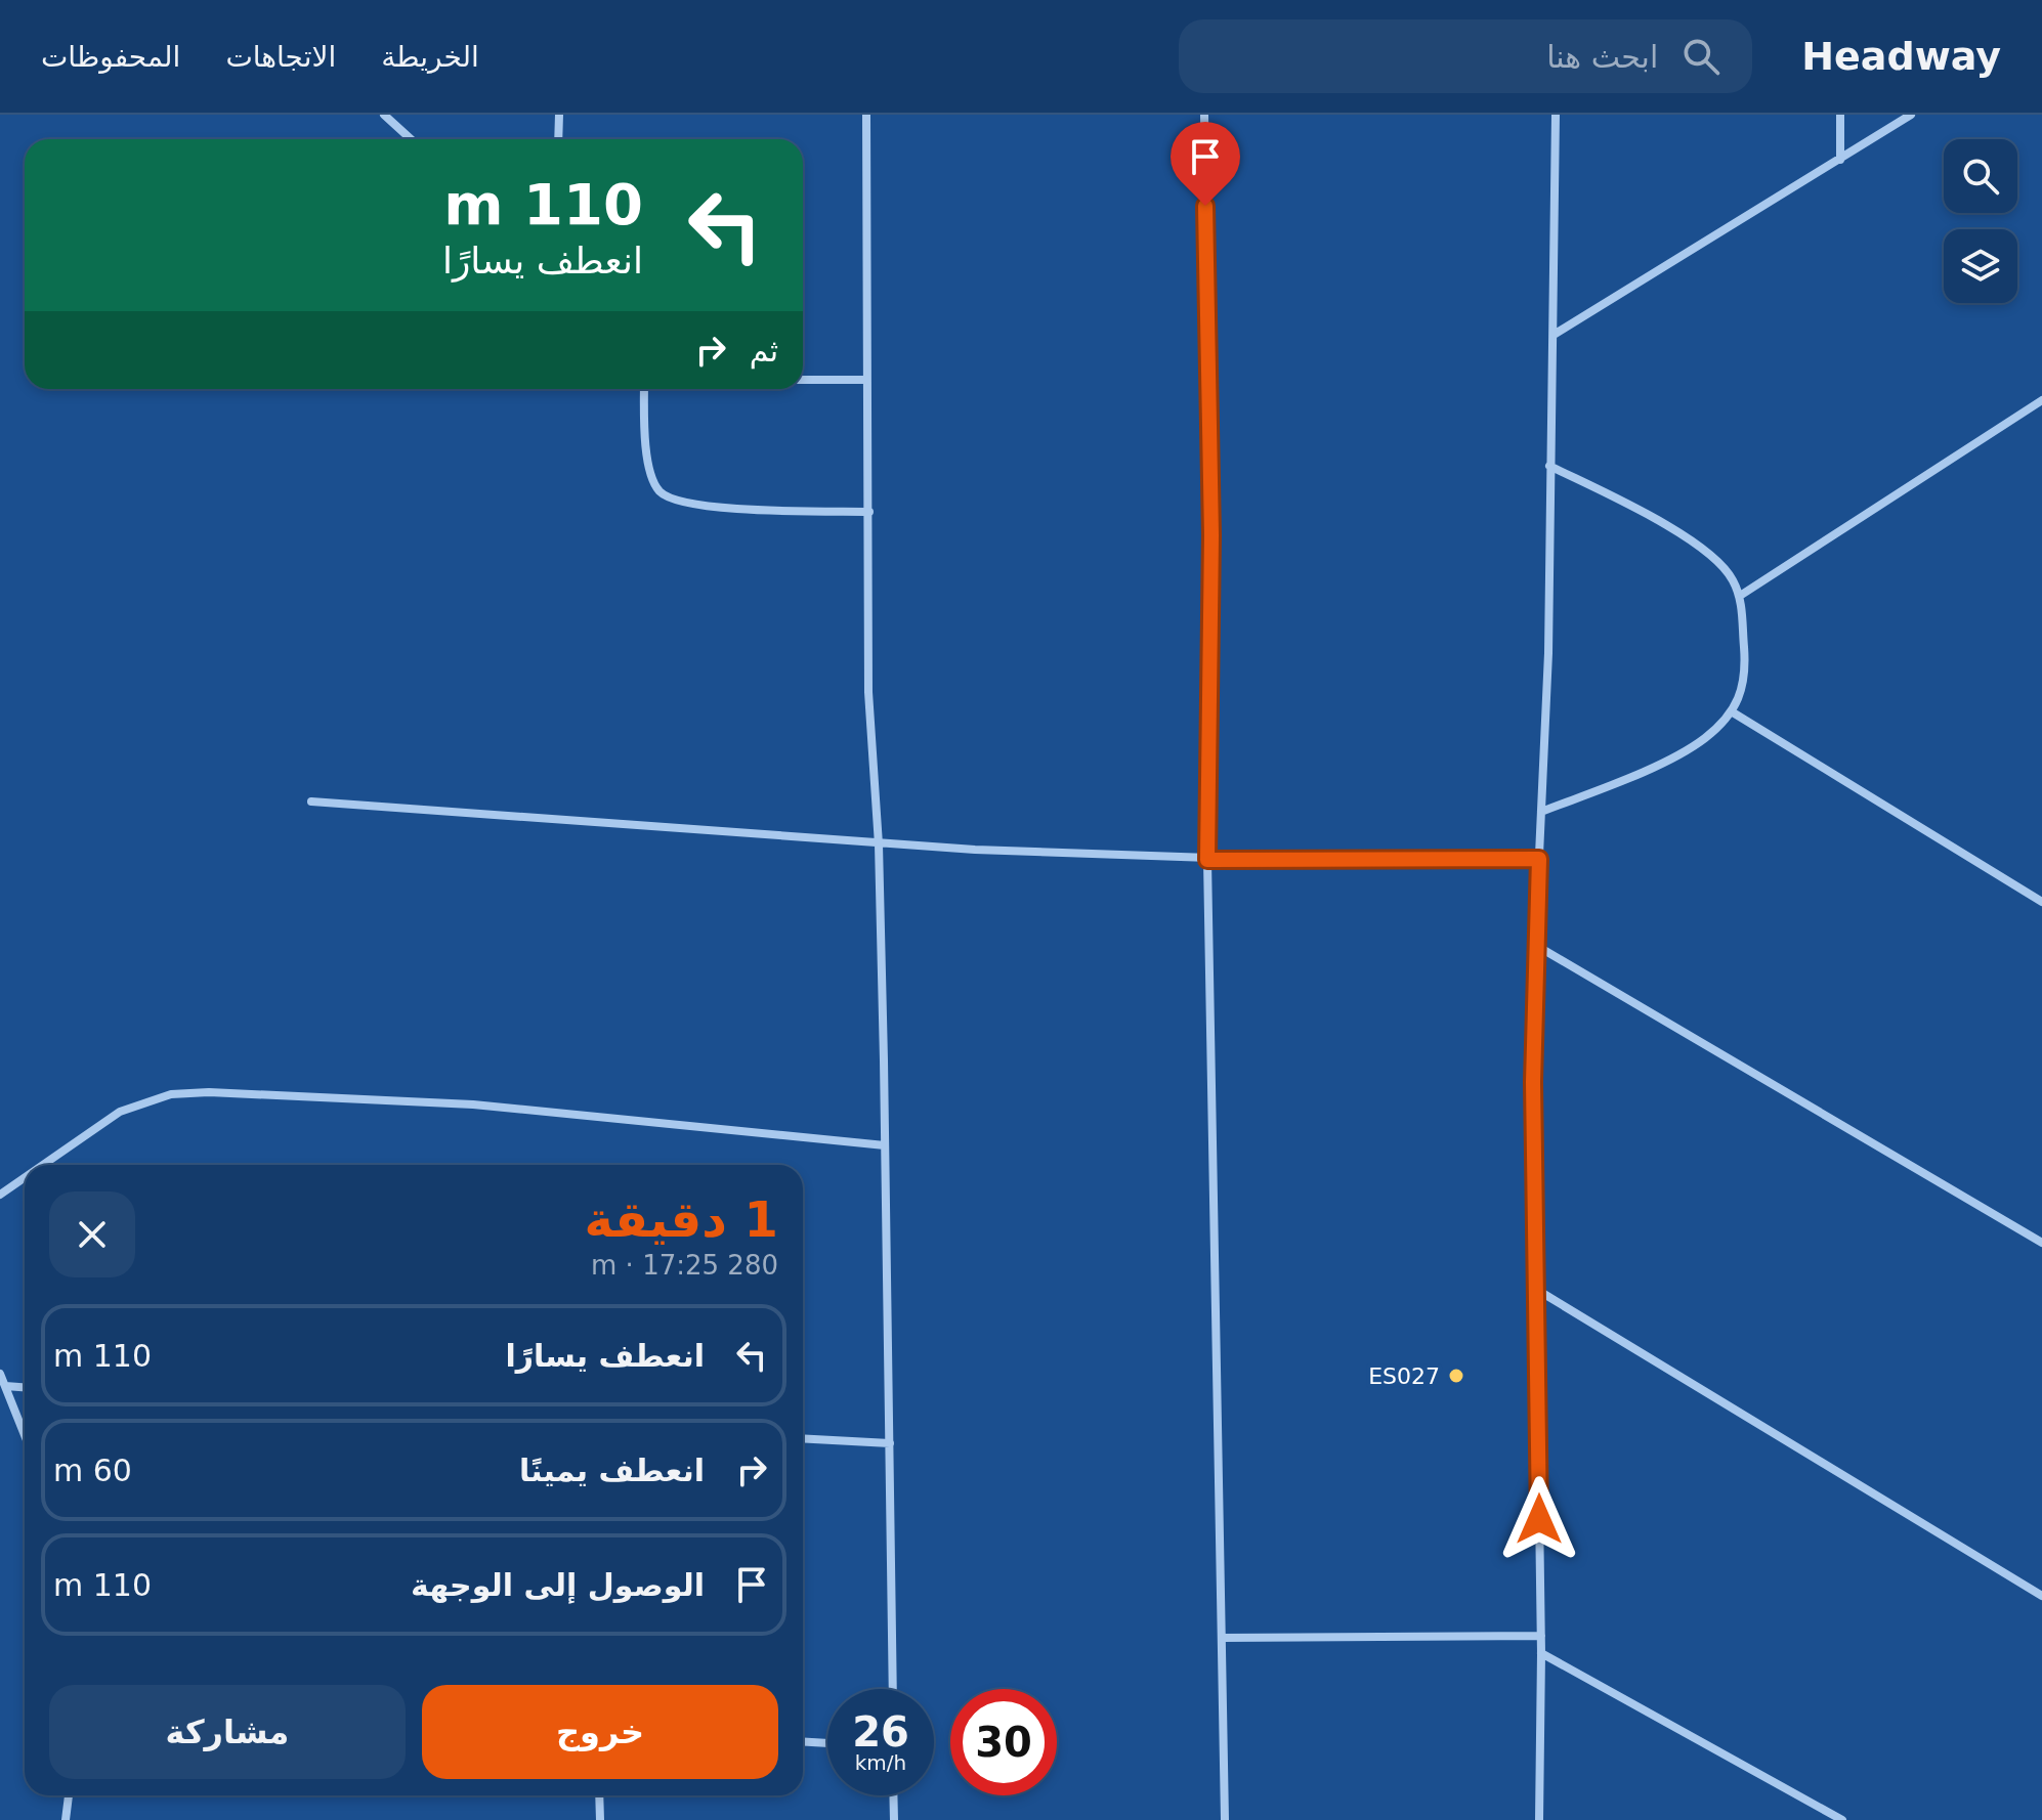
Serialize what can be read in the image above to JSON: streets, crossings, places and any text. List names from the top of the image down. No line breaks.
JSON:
{"places":["ES027"],"page":{"header":"Headway","search":"ابحث هنا","nav":["الخريطة","الاتجاهات","المحفوظات"],"turn":["110 m","انعطف يسارًا"],"then":"ثم","heading":["1 دقيقة","280 m · 17:25"],"list":[{"name":"انعطف يسارًا","value":"110 m"},{"name":"انعطف يمينًا","value":"60 m"},{"name":"الوصول إلى الوجهة","value":"110 m"}],"buttons":["خروج","مشاركة"],"speed":"26 km/h","limit":"30"}}
